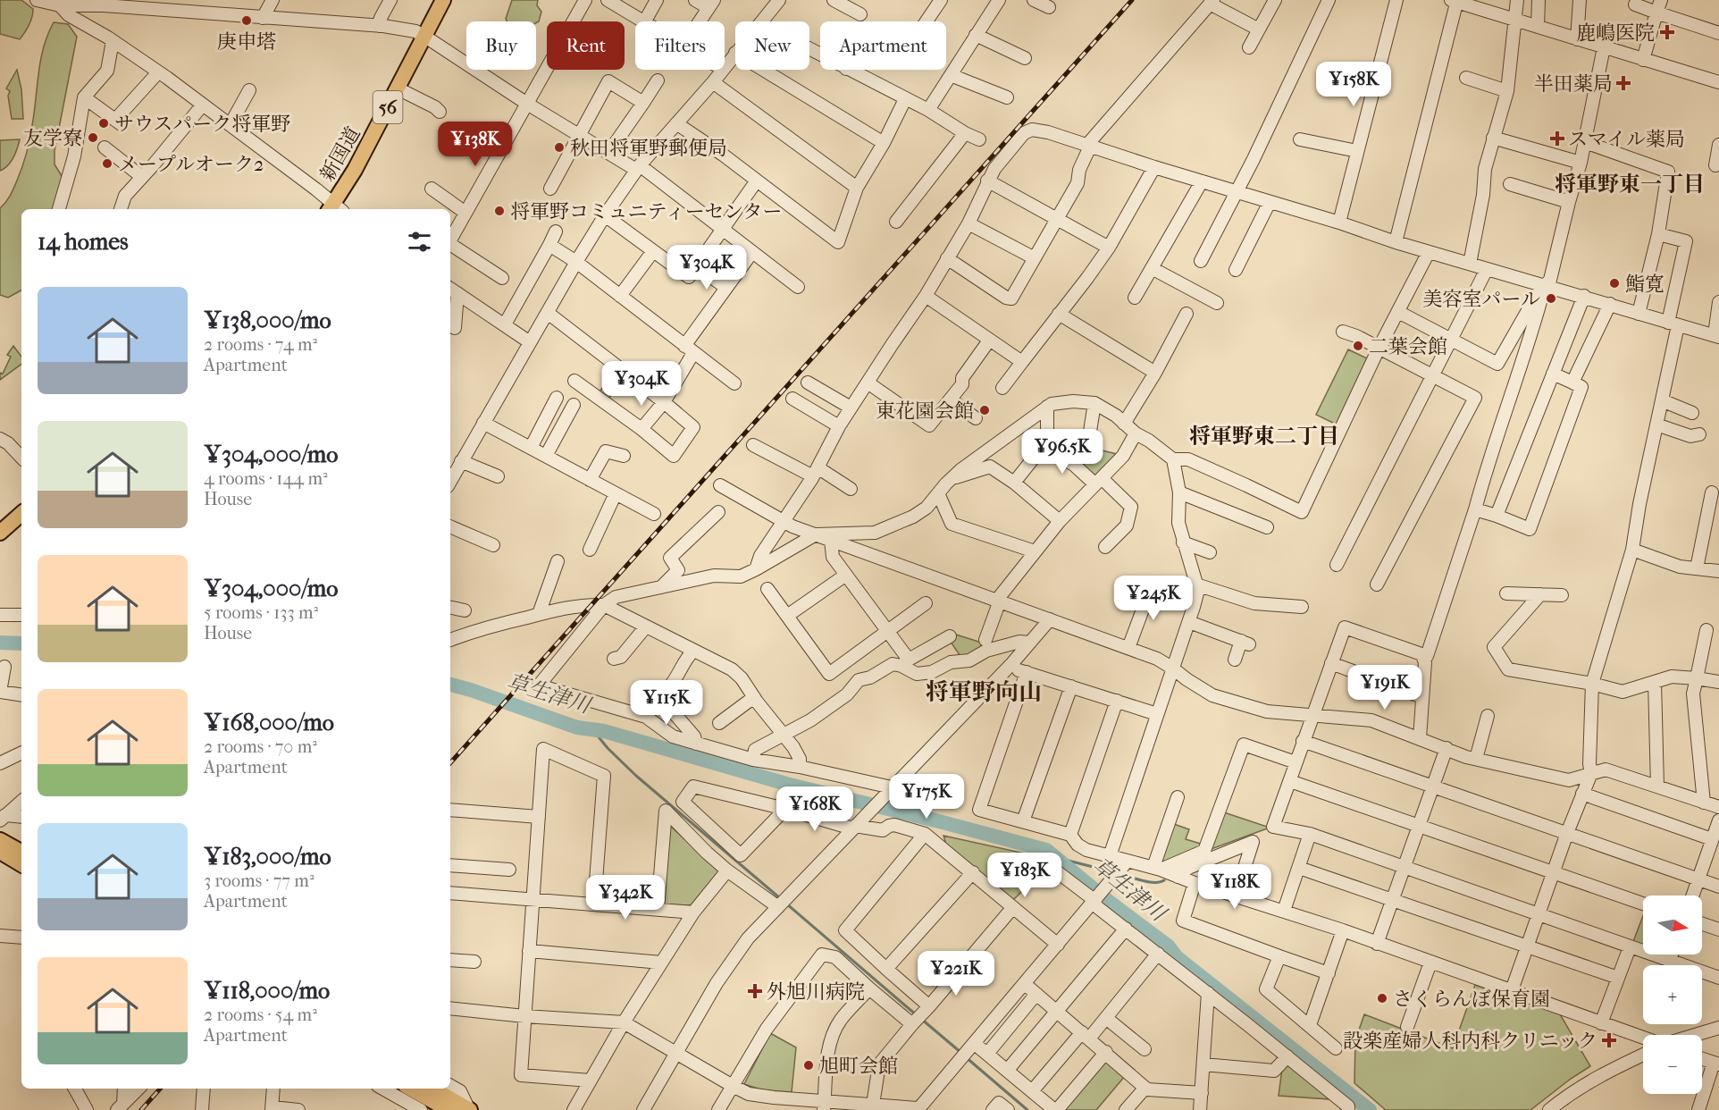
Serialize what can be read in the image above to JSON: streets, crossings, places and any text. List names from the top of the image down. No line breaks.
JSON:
{"streets":{"main road":["56","新国道"]},"districts":["将軍野東一丁目","将軍野東二丁目","将軍野向山"],"water":["草生津川"],"places":{"other":["庚申塔","サウスパーク将軍野","友学寮","秋田将軍野郵便局","メープルオーク2","将軍野コミュニティーセンター","鮨寛","美容室パール","二葉会館","東花園会館","さくらんぼ保育園","旭町会館"],"health":["鹿嶋医院","半田薬局","スマイル薬局","外旭川病院","設楽産婦人科内科クリニック"]},"north":"right","page":{"chip":["Buy","Rent","Filters","New","Apartment"],"price":["¥158K","¥138K","¥304K","¥304K","¥96.5K","¥245K","¥191K","¥115K","¥175K","¥168K","¥183K","¥118K","¥342K","¥221K"],"heading":"14 homes","list":[{"name":"¥138,000/mo","note":"2 rooms · 74 m² · Apartment"},{"name":"¥304,000/mo","note":"4 rooms · 144 m² · House"},{"name":"¥304,000/mo","note":"5 rooms · 133 m² · House"},{"name":"¥168,000/mo","note":"2 rooms · 70 m² · Apartment"},{"name":"¥183,000/mo","note":"3 rooms · 77 m² · Apartment"},{"name":"¥118,000/mo","note":"2 rooms · 54 m² · Apartment"}],"map_buttons":["+","−"]}}
